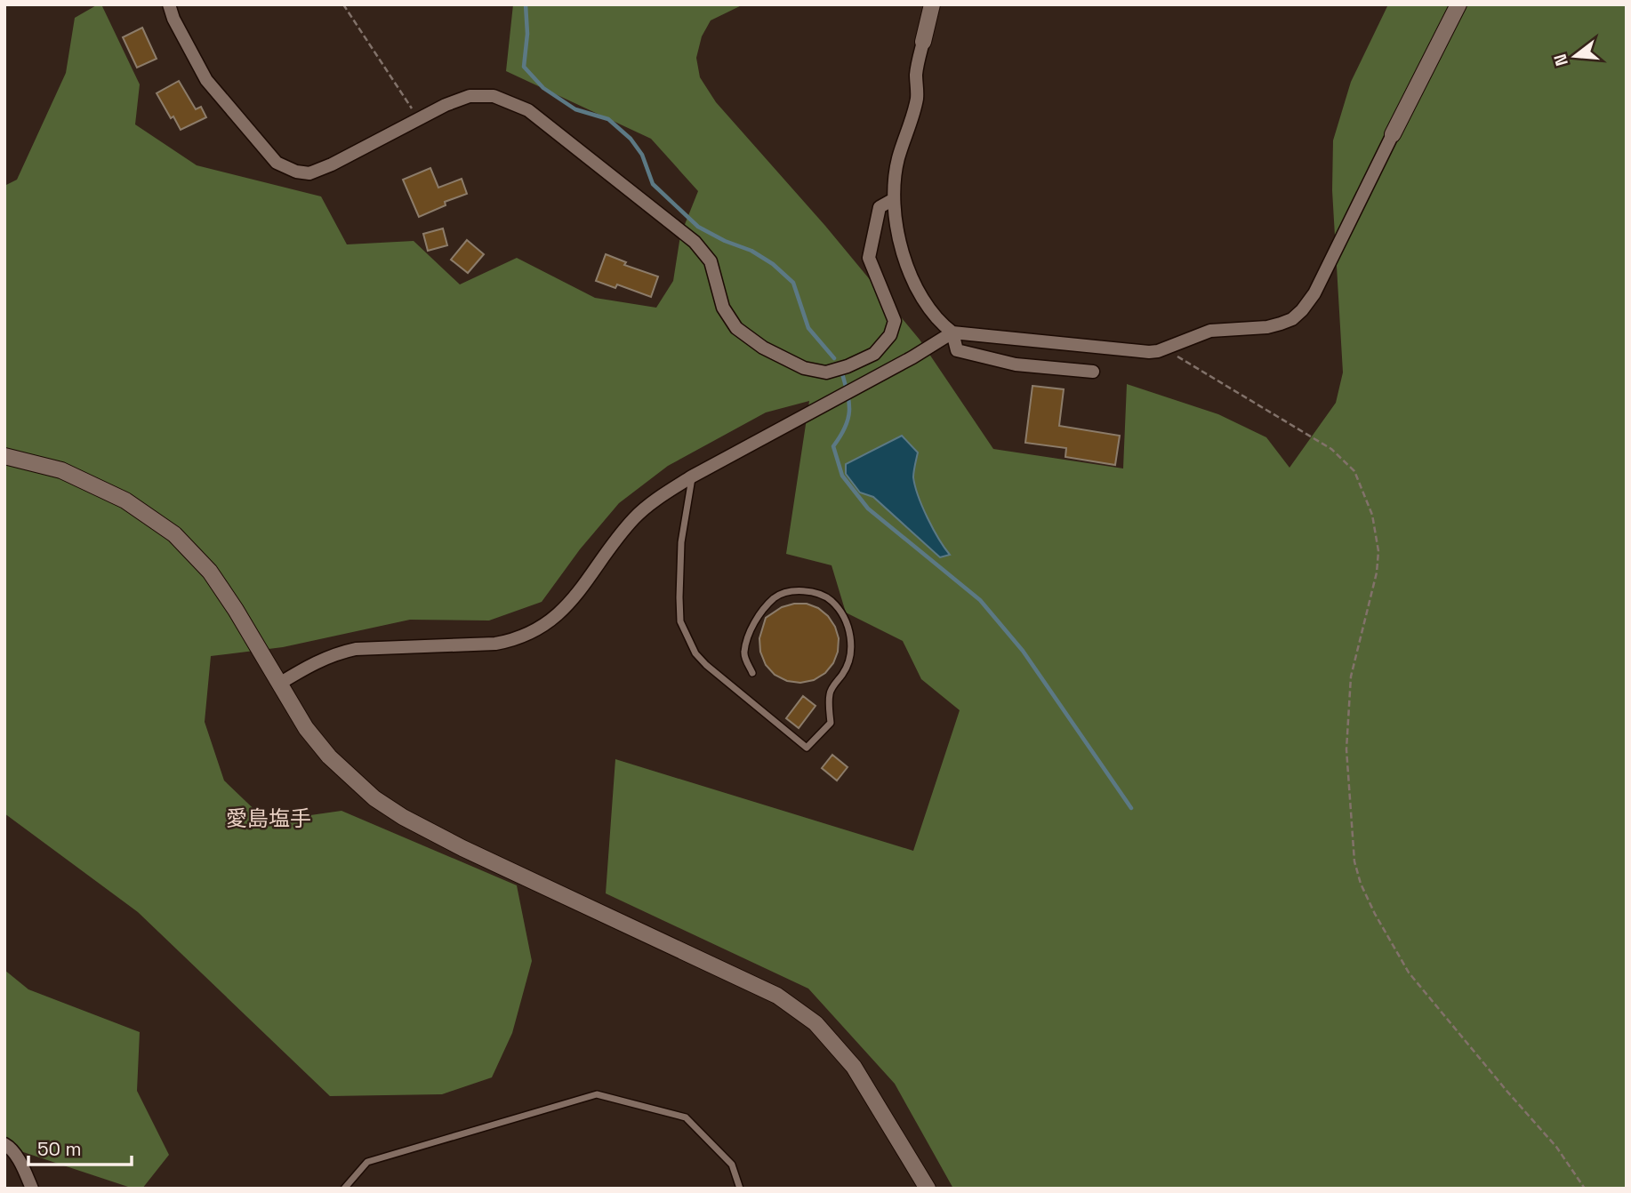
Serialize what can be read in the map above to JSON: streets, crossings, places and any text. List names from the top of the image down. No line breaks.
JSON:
{"districts":["愛島塩手"],"scale_bar":"50 m","north":"left"}
